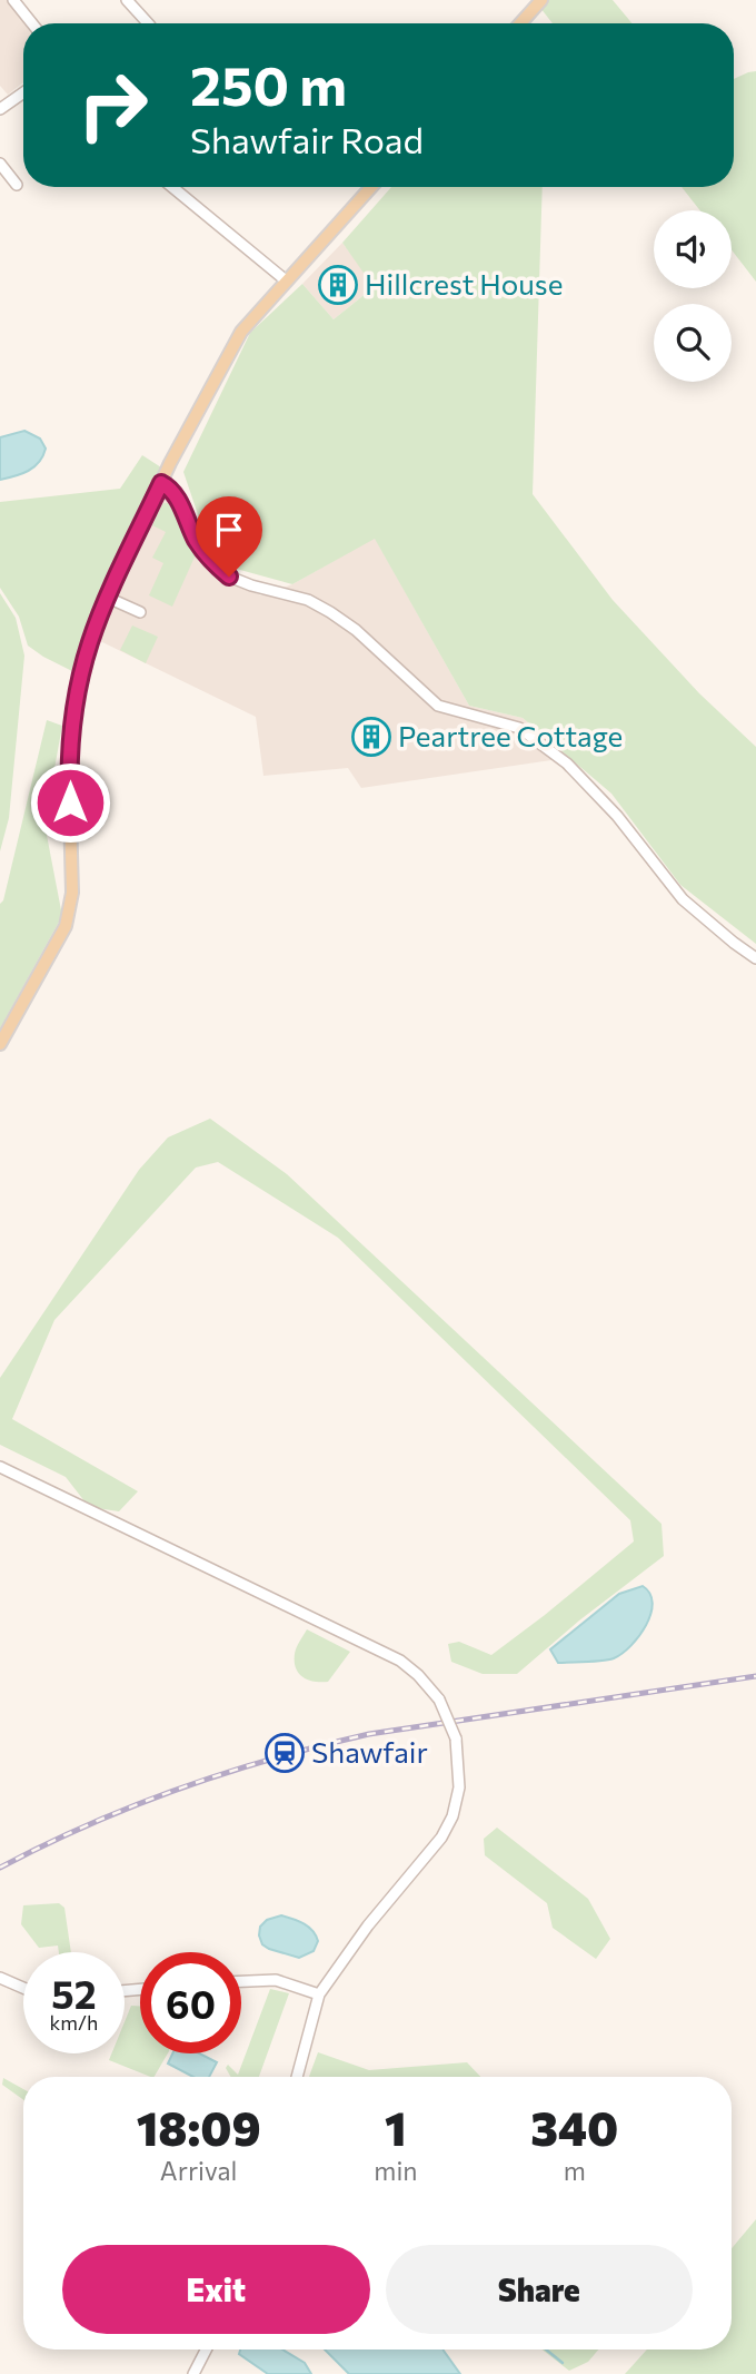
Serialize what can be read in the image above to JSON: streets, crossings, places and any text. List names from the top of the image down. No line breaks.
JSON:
{"places":{"building":["Hillcrest House","Peartree Cottage"],"station":["Shawfair"]},"page":{"turn":["250 m","Shawfair Road"],"speed":"52 km/h","limit":"60","eta":["18:09","Arrival","1","min","340","m"],"buttons":["Exit","Share"]}}
